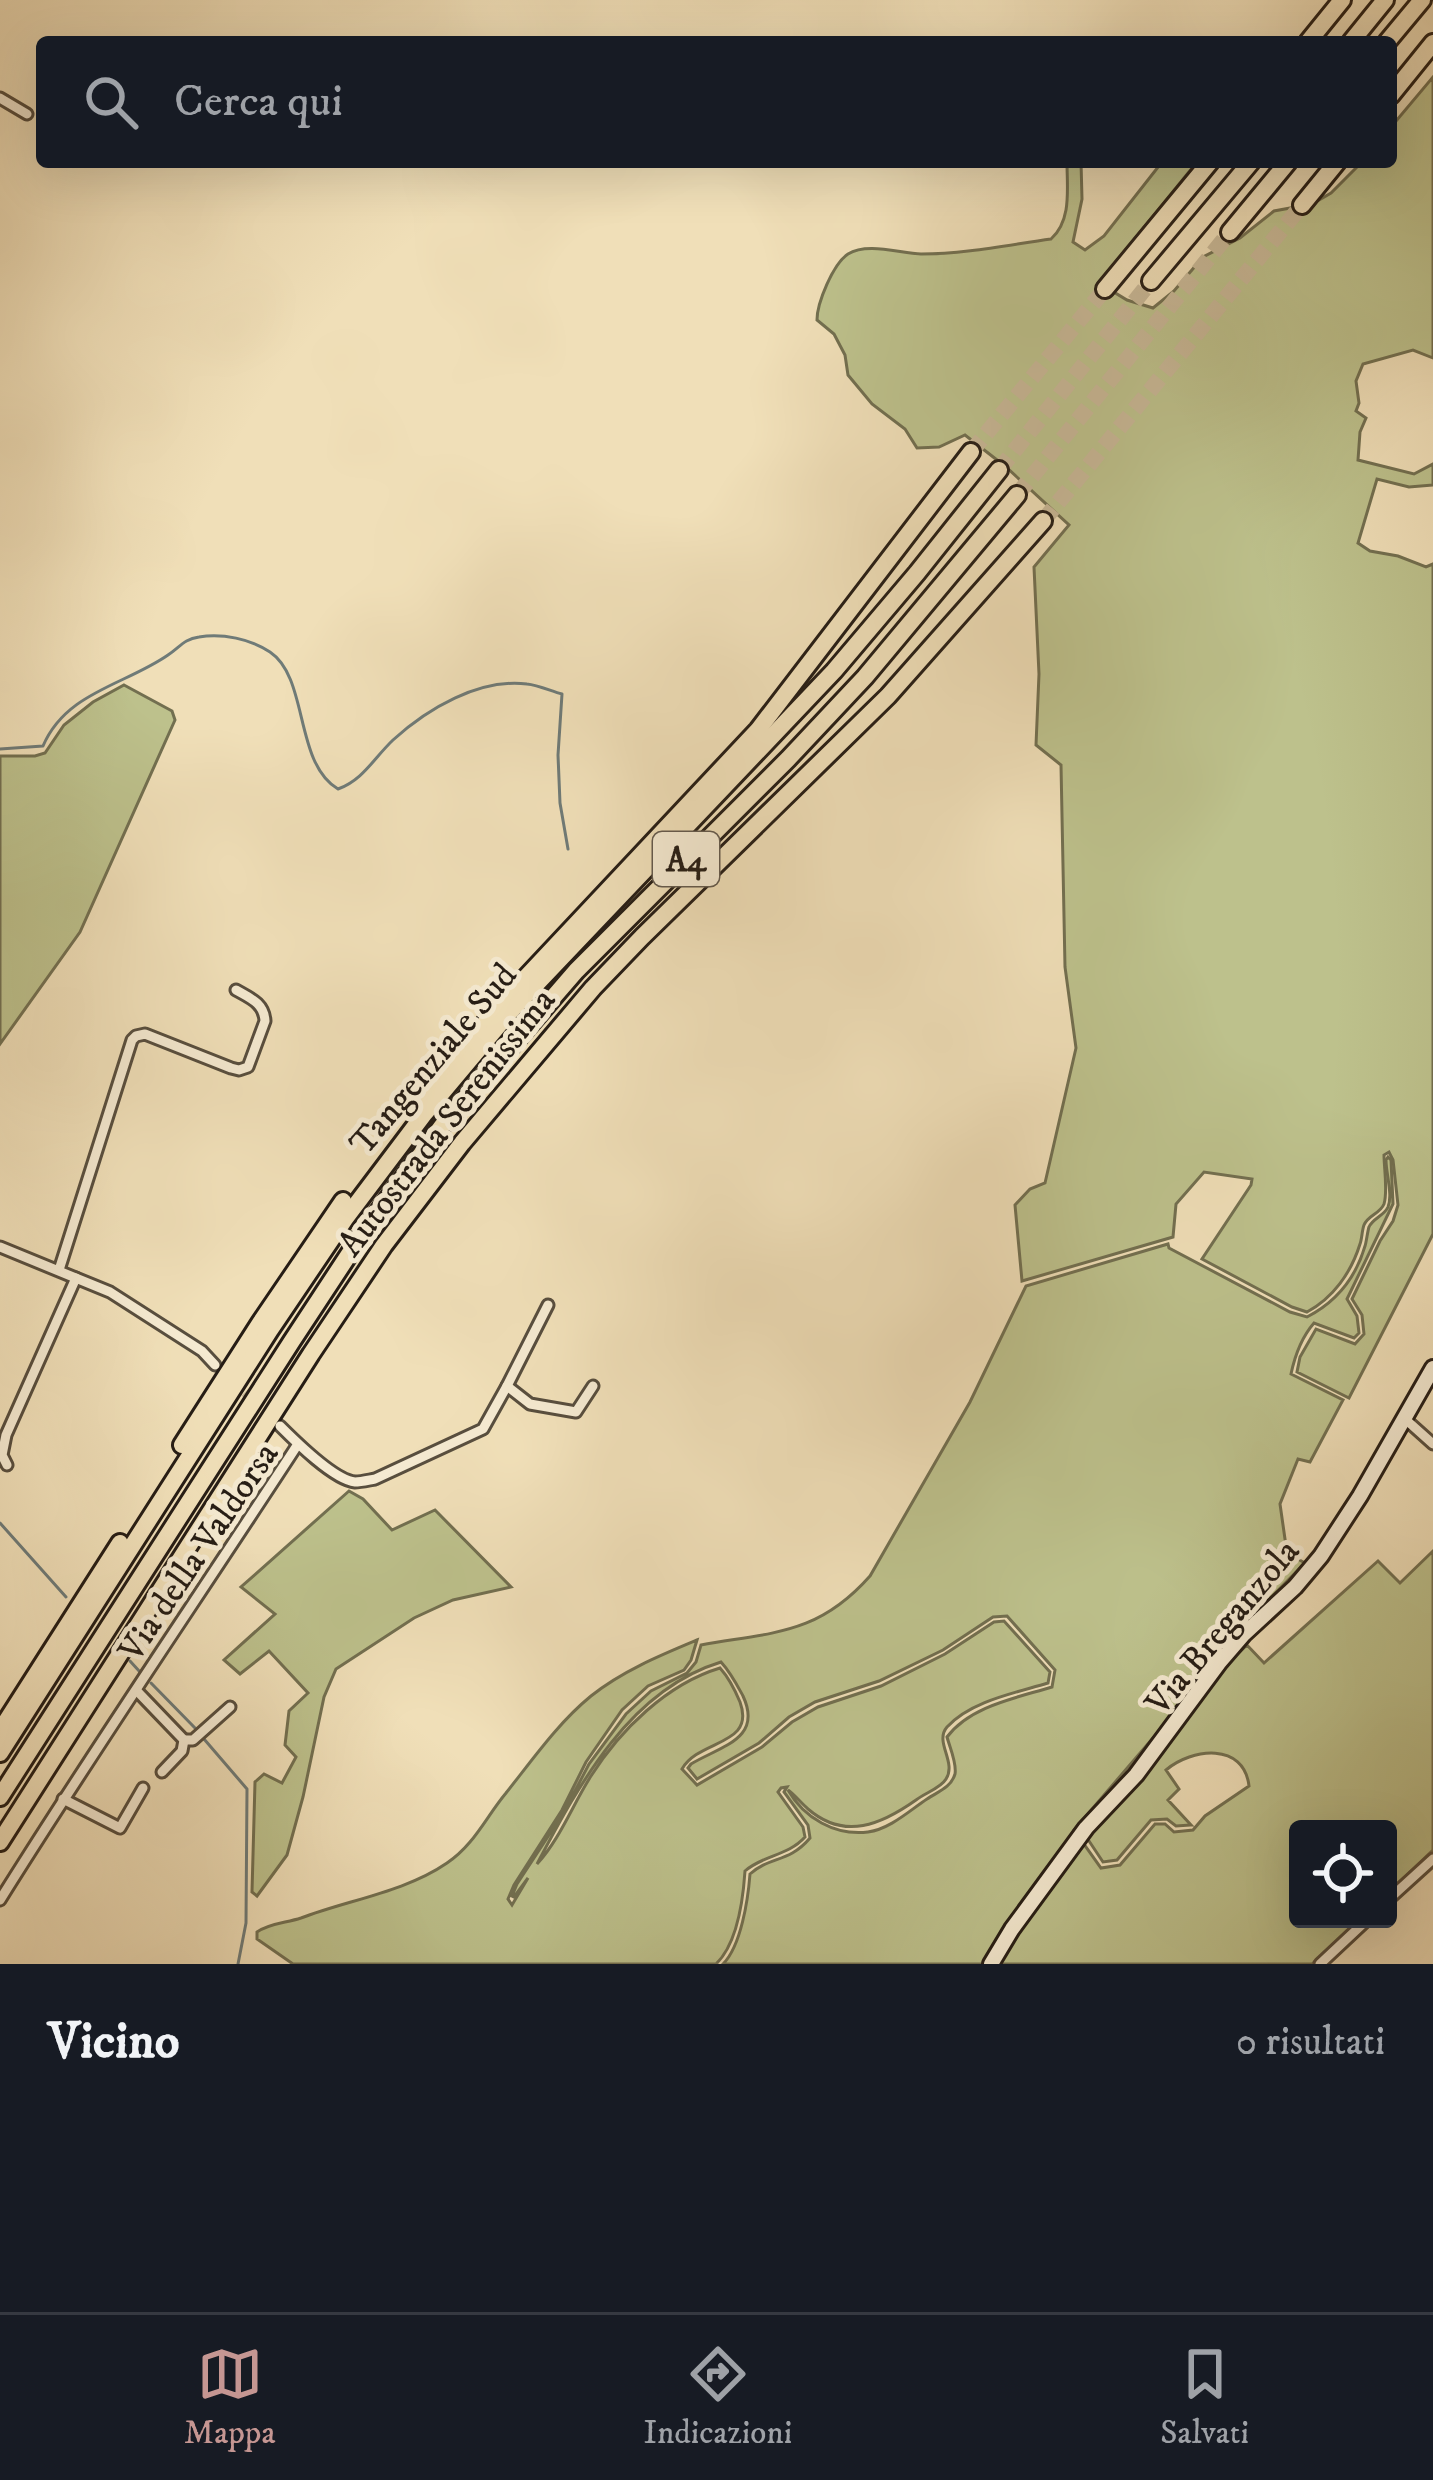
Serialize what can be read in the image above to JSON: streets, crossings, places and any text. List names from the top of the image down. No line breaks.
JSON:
{"streets":{"highway":["A4","Tangenziale Sud","Autostrada Serenissima"],"street":["Via della Valdorsa","Via Breganzola"]},"page":{"search":"Cerca qui","heading":["Vicino","0 risultati"],"nav":["Mappa","Indicazioni","Salvati"]}}
